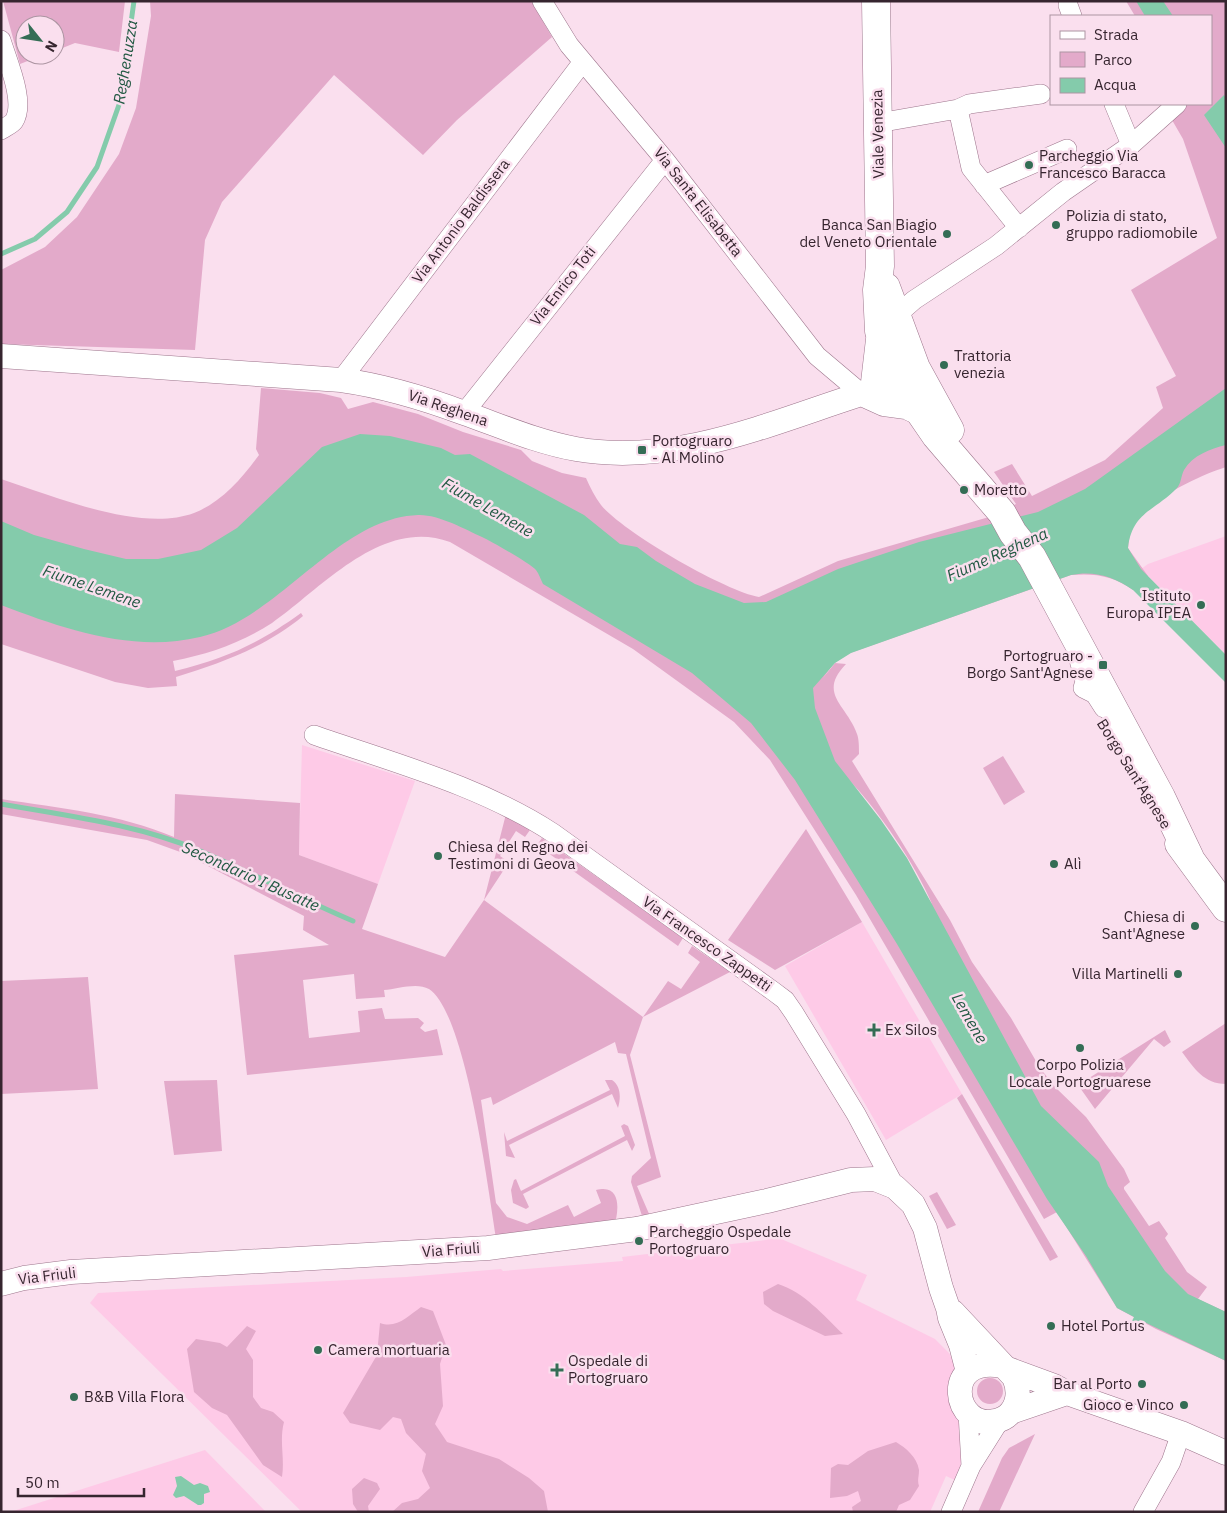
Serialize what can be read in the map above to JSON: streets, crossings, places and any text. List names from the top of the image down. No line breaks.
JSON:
{"streets":{"main road":["Viale Venezia","Borgo Sant'Agnese"],"street":["Via Santa Elisabetta","Via Antonio Baldissera","Via Enrico Toti","Via Reghena","Via Francesco Zappetti","Via Friuli"]},"crossings":[["Viale Venezia","Via Santa Elisabetta"],["Viale Venezia","Via Reghena"],["Viale Venezia","Borgo Sant'Agnese"],["Via Santa Elisabetta","Via Antonio Baldissera"],["Via Santa Elisabetta","Via Enrico Toti"],["Via Santa Elisabetta","Via Reghena"],["Via Antonio Baldissera","Via Reghena"],["Via Enrico Toti","Via Reghena"],["Via Francesco Zappetti","Via Friuli"]],"water":["Reghenuzza","Fiume Lemene","Fiume Reghena","Secondario I Busatte","Lemene"],"places":{"other":["Parcheggio Via Francesco Baracca","Polizia di stato, gruppo radiomobile","Banca San Biagio del Veneto Orientale","Trattoria venezia","Moretto","Istituto Europa IPEA","Chiesa del Regno dei Testimoni di Geova","Alì","Chiesa di Sant'Agnese","Villa Martinelli","Corpo Polizia Locale Portogruarese","Parcheggio Ospedale Portogruaro","Hotel Portus","Camera mortuaria","Bar al Porto","B&B Villa Flora","Gioco e Vinco"],"transit":["Portogruaro - Al Molino","Portogruaro - Borgo Sant'Agnese"],"health":["Ex Silos","Ospedale di Portogruaro"]},"legend":["Strada","Parco","Acqua"],"scale_bar":"50 m","north":"bottom right"}
